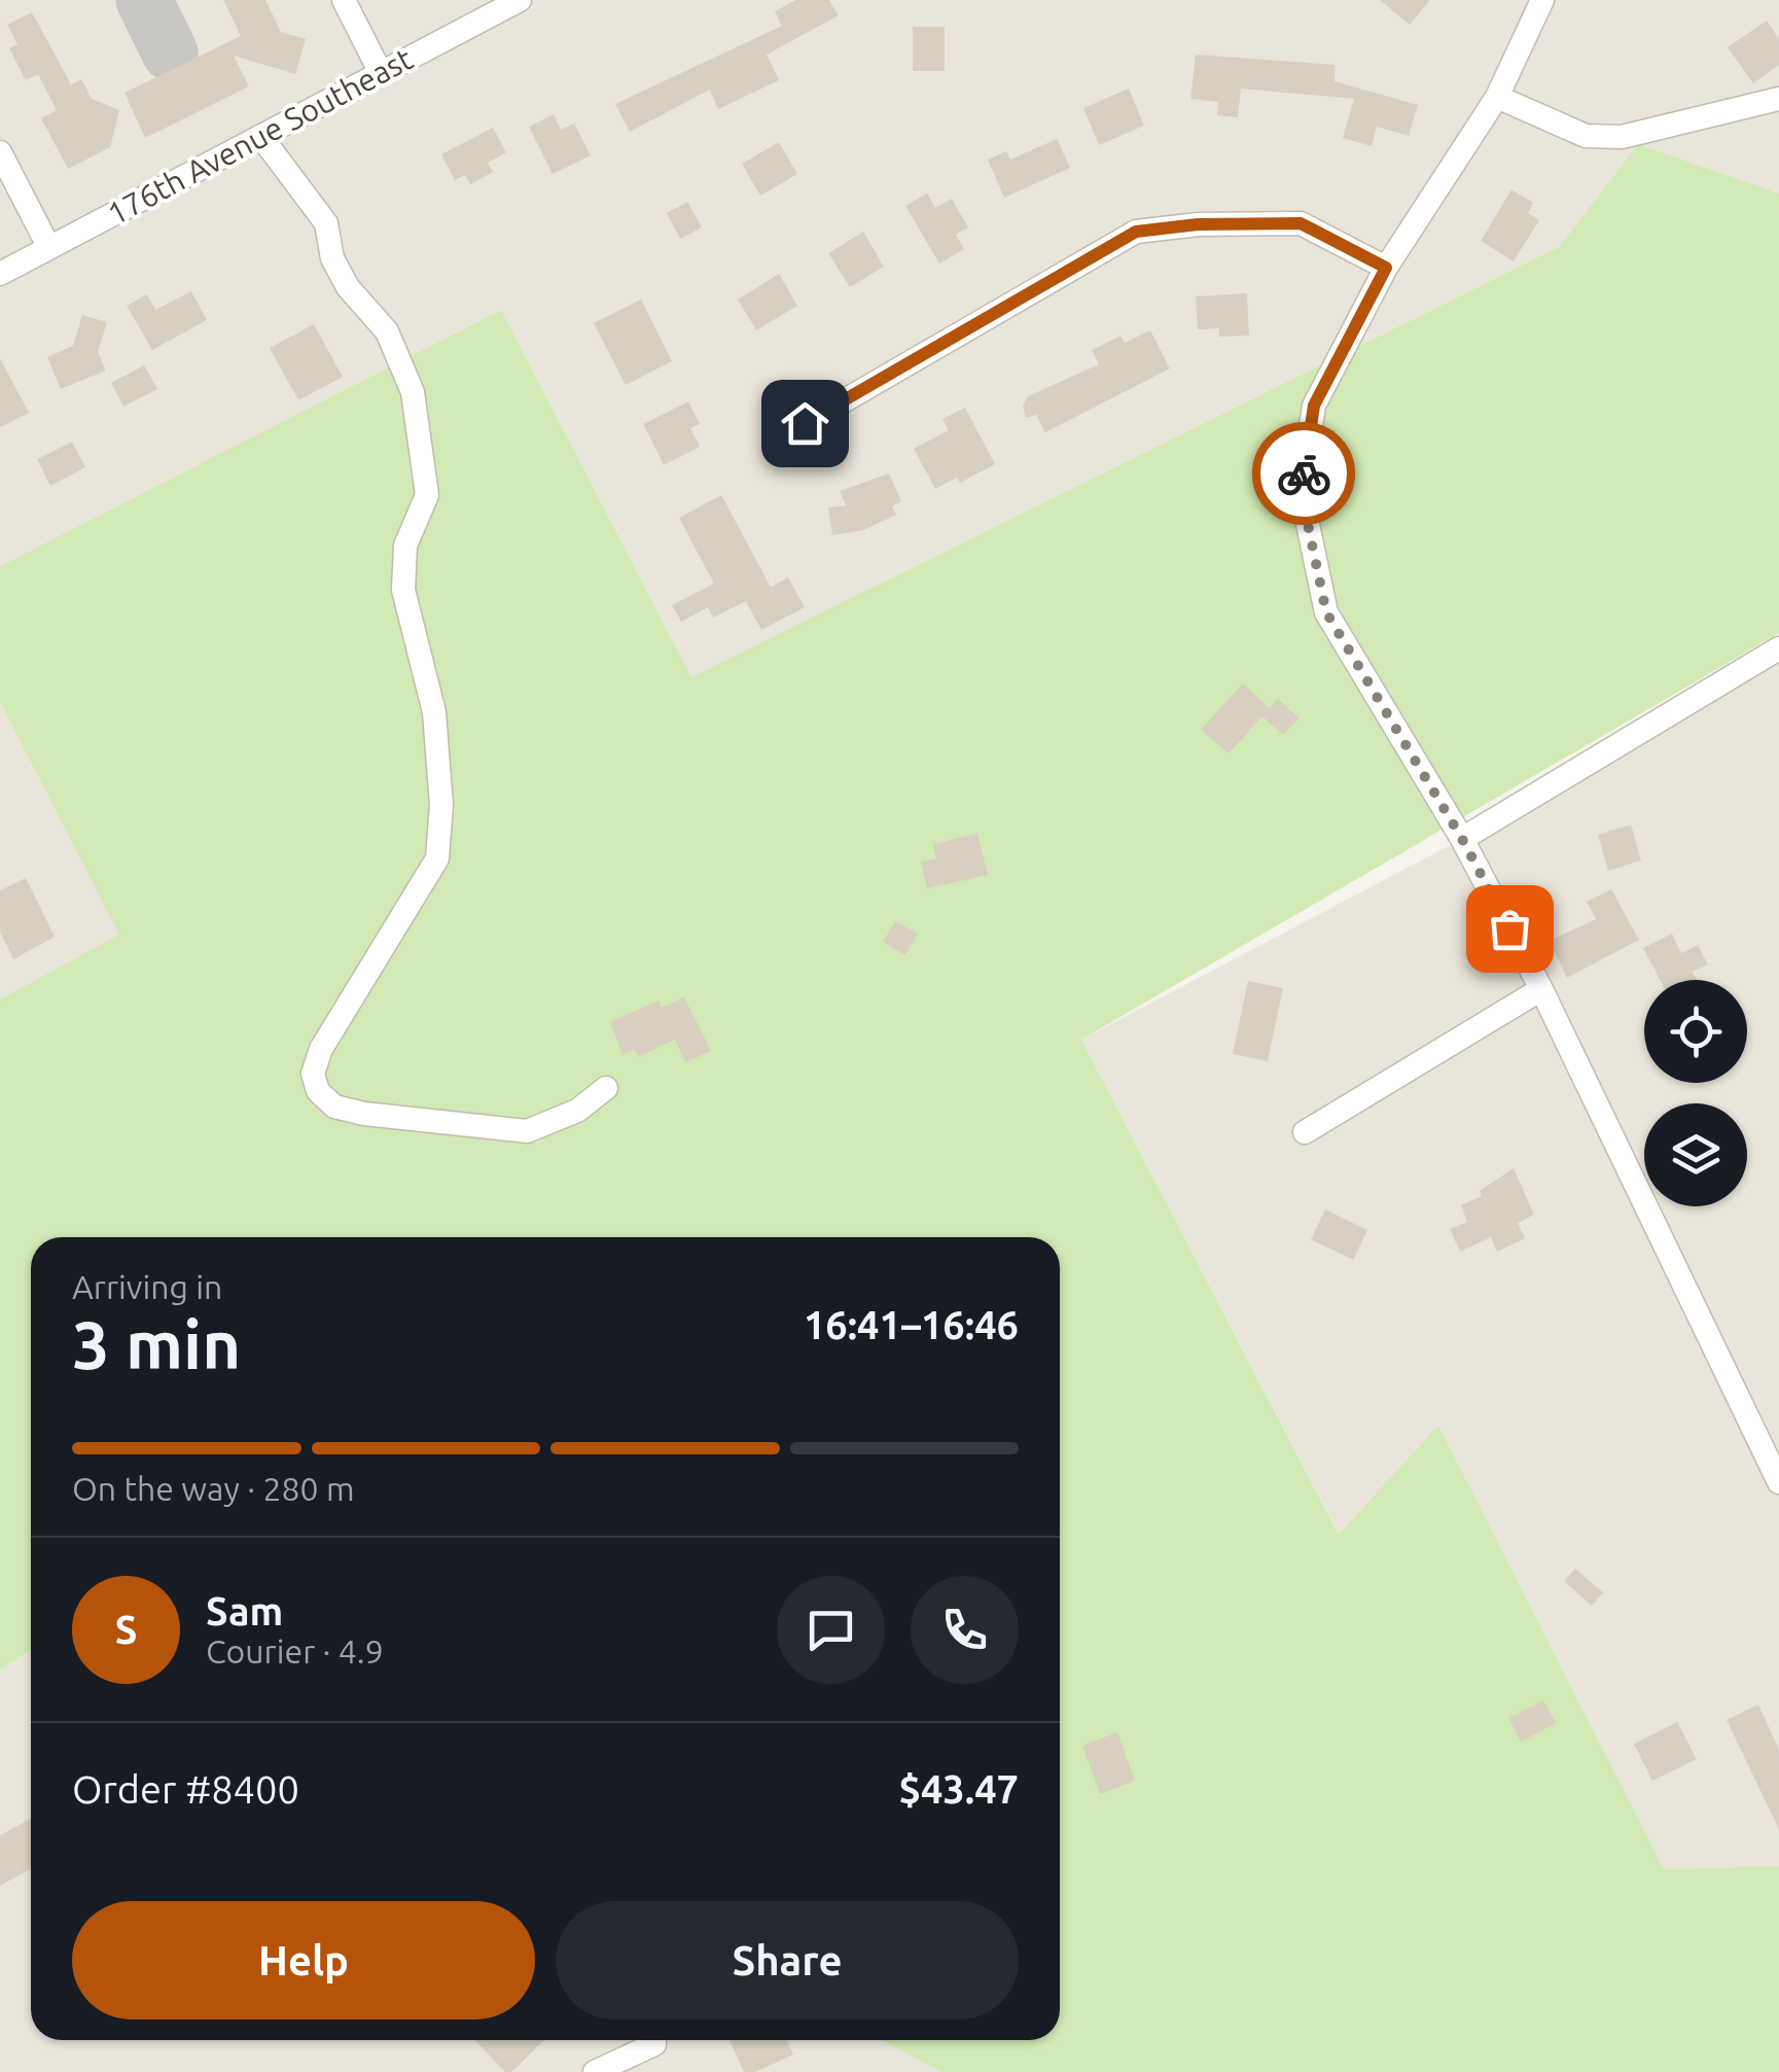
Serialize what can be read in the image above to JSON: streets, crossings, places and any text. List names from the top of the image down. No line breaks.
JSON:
{"streets":{"street":["176th Avenue Southeast"]},"page":{"heading":["3 min","Arriving in","16:41–16:46"],"panel":["Sam","Courier · 4.9","Order #8400","$43.47"],"bar":"On the way · 280 m","round":"S","buttons":["Help","Share"]}}
